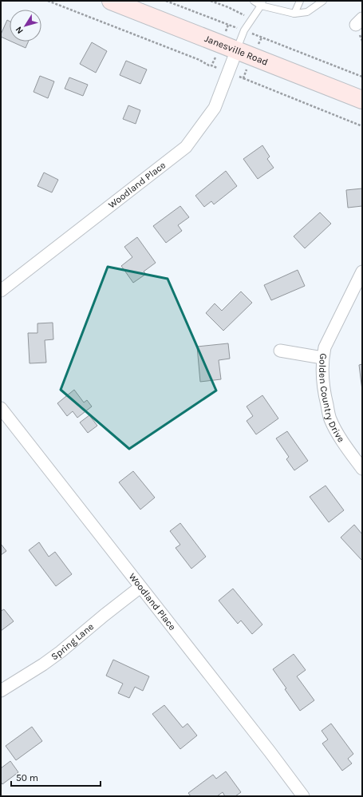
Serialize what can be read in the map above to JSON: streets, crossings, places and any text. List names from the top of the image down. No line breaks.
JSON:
{"streets":{"main road":["Janesville Road"],"street":["Woodland Place","Golden Country Drive","Spring Lane"]},"crossings":[["Janesville Road","Woodland Place"],["Woodland Place","Spring Lane"]],"scale_bar":"50 m","north":"bottom left"}
